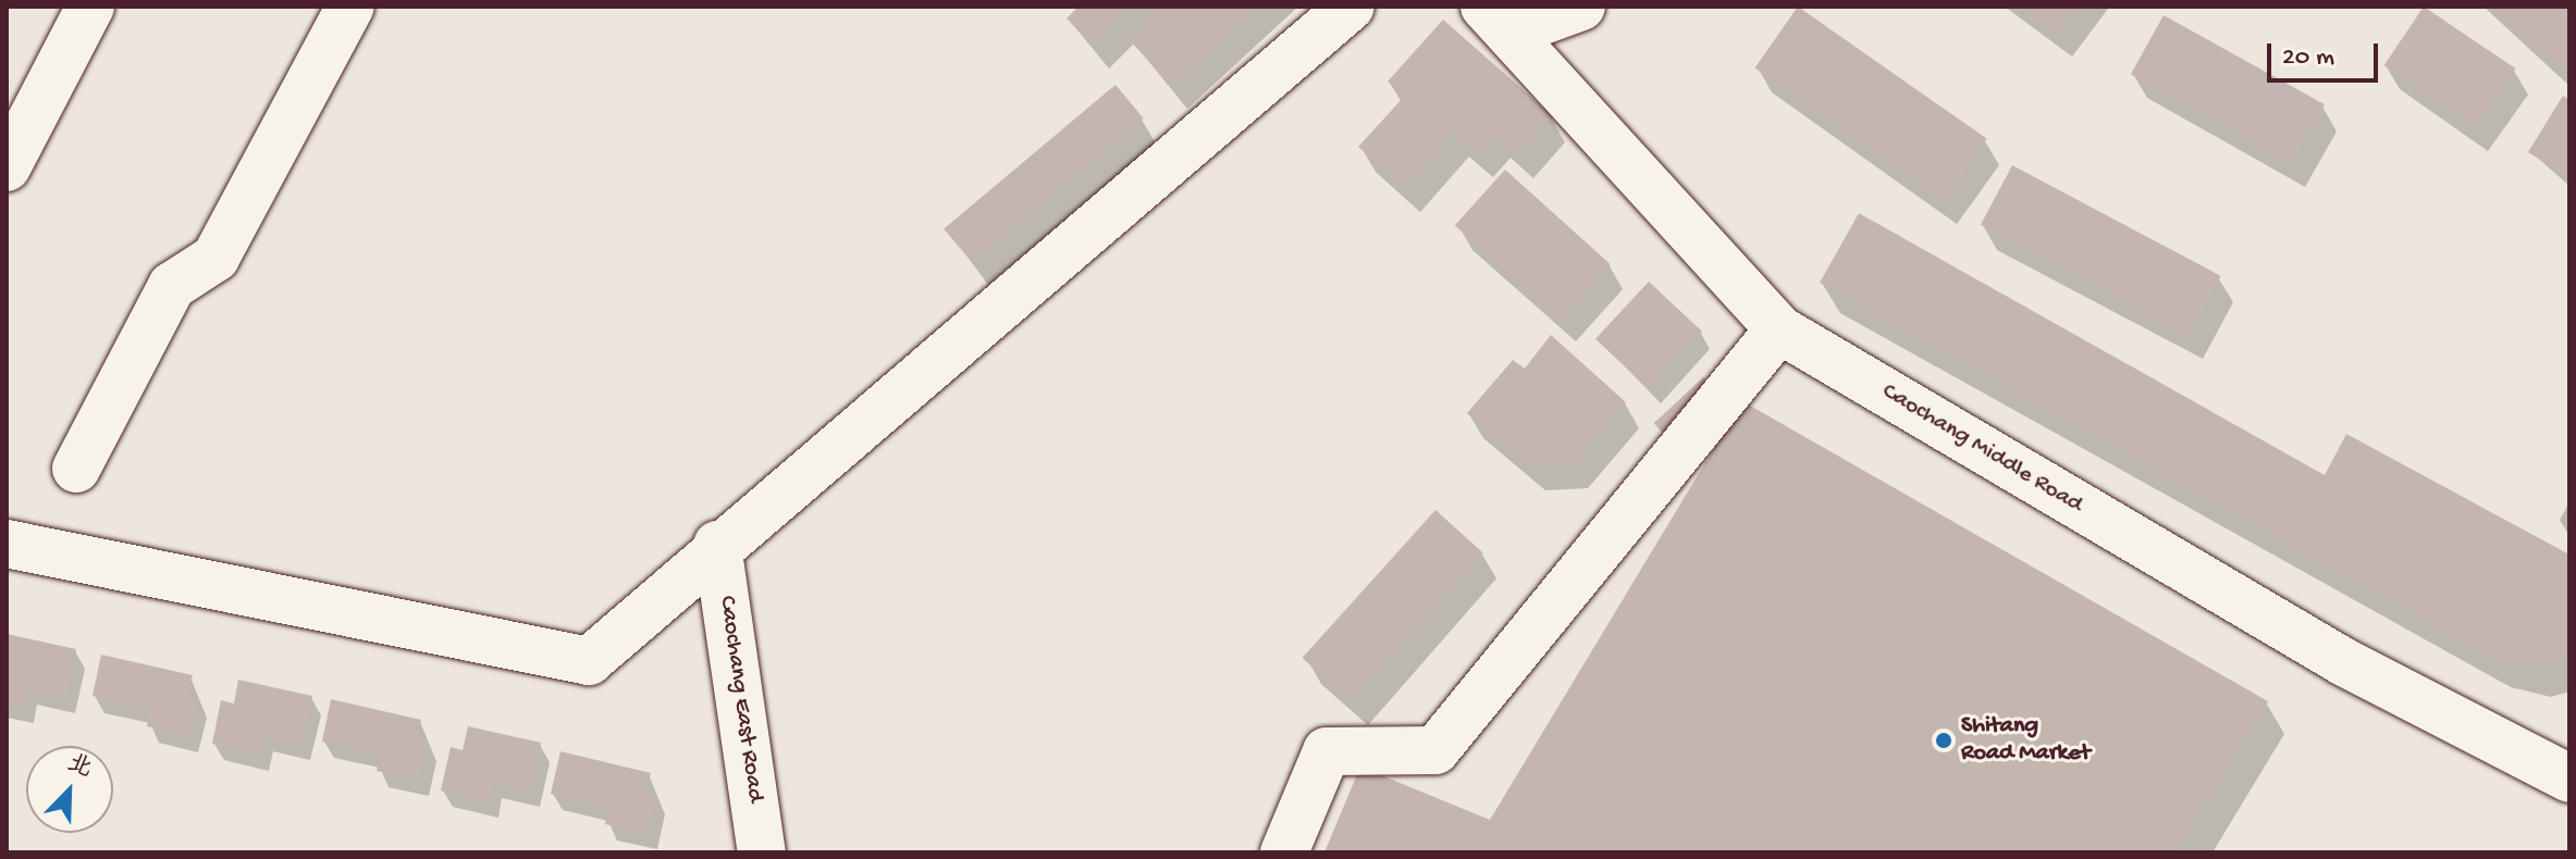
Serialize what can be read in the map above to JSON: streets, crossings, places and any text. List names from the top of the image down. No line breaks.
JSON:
{"streets":{"street":["Caochang Middle Road","Caochang East Road"]},"places":["Shitang Road Market"],"scale_bar":"20 m","north":"top right"}
